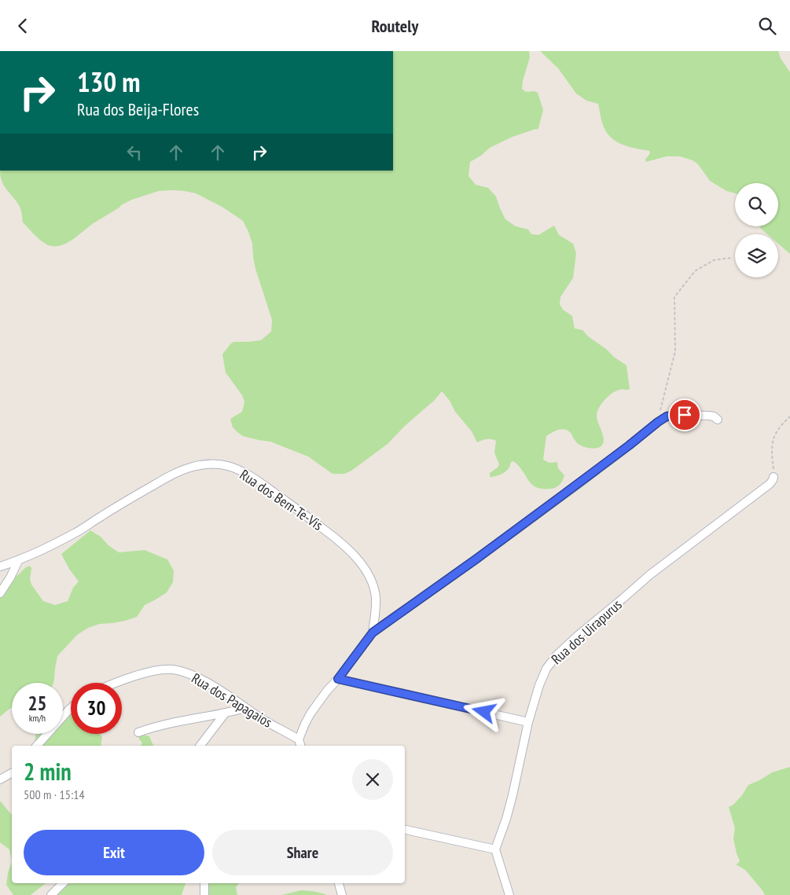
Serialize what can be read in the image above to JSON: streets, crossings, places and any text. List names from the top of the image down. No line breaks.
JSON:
{"streets":{"street":["Rua dos Bem-Te-Vis","Rua dos Uirapurus","Rua dos Papagaios"]},"page":{"header":"Routely","turn":["130 m","Rua dos Beija-Flores"],"speed":"25 km/h","limit":"30","heading":["2 min","500 m · 15:14"],"buttons":["Exit","Share"]}}
